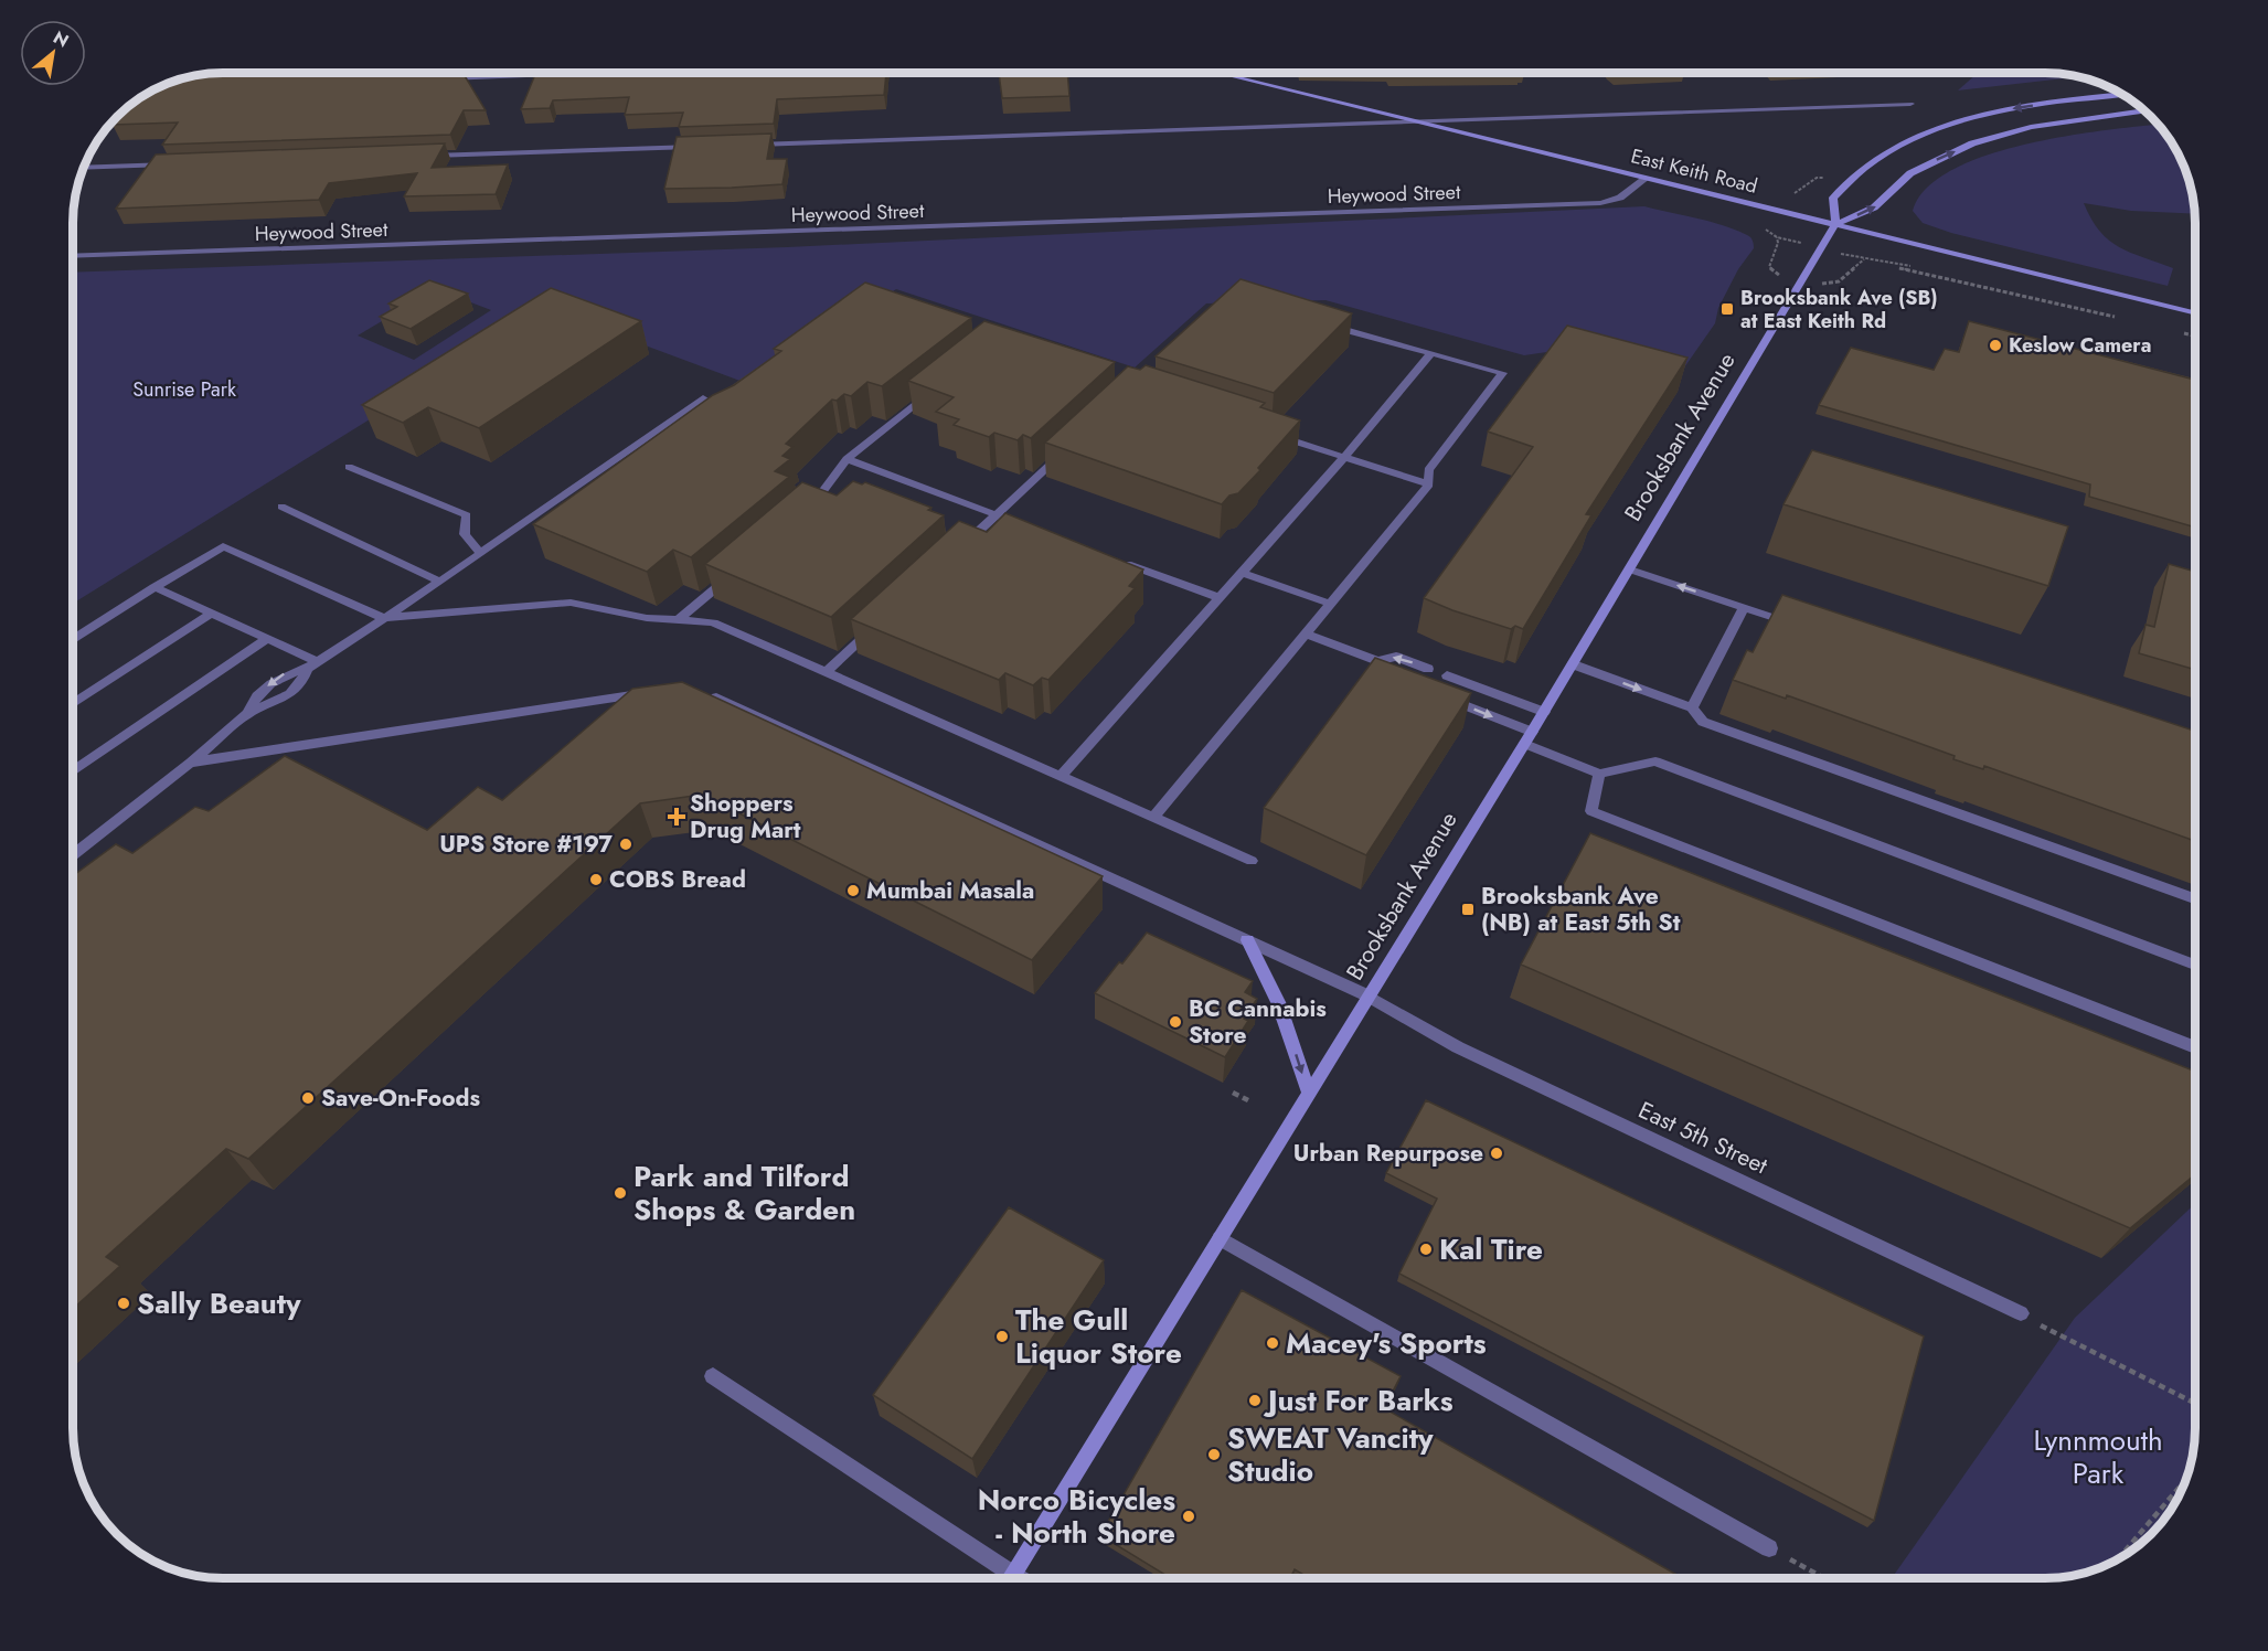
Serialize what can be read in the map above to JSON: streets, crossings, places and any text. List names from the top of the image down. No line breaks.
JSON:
{"streets":{"main road":["East Keith Road","Brooksbank Avenue"],"street":["Heywood Street","East 5th Street"]},"crossings":[["East Keith Road","Heywood Street"],["East Keith Road","Brooksbank Avenue"],["Brooksbank Avenue","East 5th Street"]],"parks":["Sunrise Park","Lynnmouth Park"],"places":{"transit":["Brooksbank Ave (SB) at East Keith Rd","Brooksbank Ave (NB) at East 5th St"],"other":["Keslow Camera","UPS Store #197","COBS Bread","Mumbai Masala","BC Cannabis Store","Save-On-Foods","Urban Repurpose","Park and Tilford Shops & Garden","Kal Tire","Sally Beauty","The Gull Liquor Store","Macey's Sports","Just For Barks","SWEAT Vancity Studio","Norco Bicycles - North Shore"],"health":["Shoppers Drug Mart"]},"north":"top right"}
